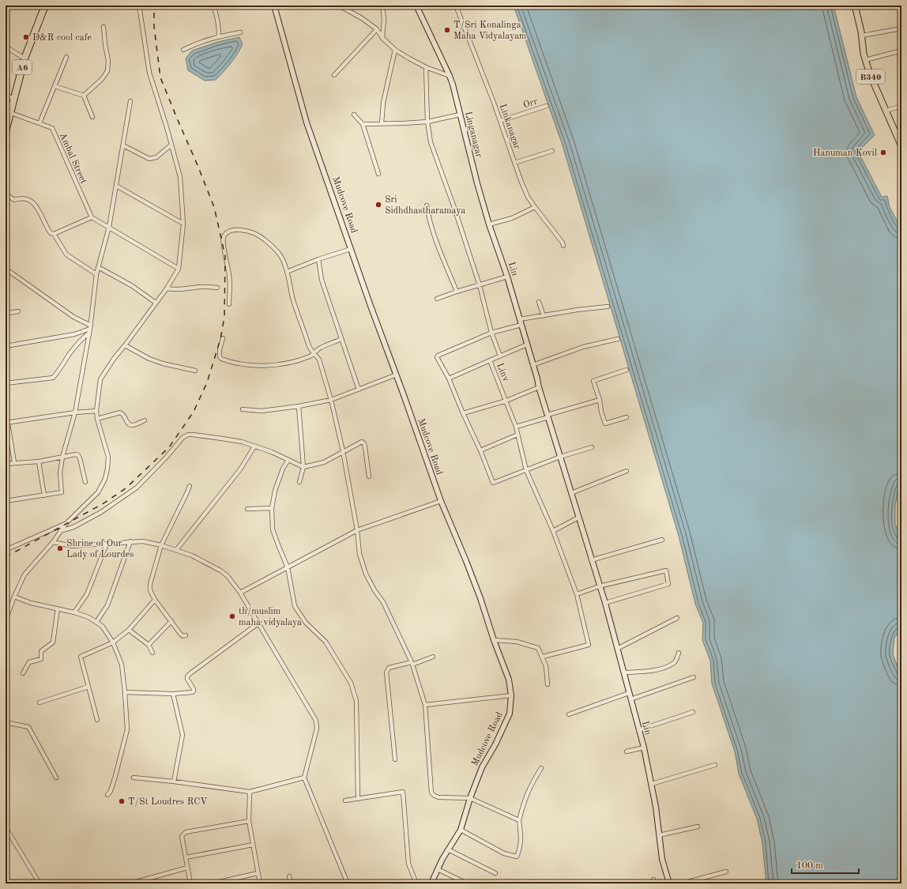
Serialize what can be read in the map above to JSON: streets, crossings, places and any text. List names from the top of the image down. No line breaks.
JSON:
{"streets":{"highway":["A6"],"main road":["B340"],"street":["Orr","Linkanagar","Linganagar","Ambal Street","Mudcove Road","Lin","Linv"]},"crossings":[["A6","Ambal Street"],["Orr","Linkanagar"],["Linganagar","Lin"],["Lin","Linv"]],"places":["T/Sri Konalinga Maha Vidyalayam","D&R cool cafe","Hanuman Kovil","Sri Sidhdhastharamaya","Shrine of Our Lady of Lourdes","th/muslim maha vidyalaya","T/St Loudres RCV"],"scale_bar":"100 m"}
